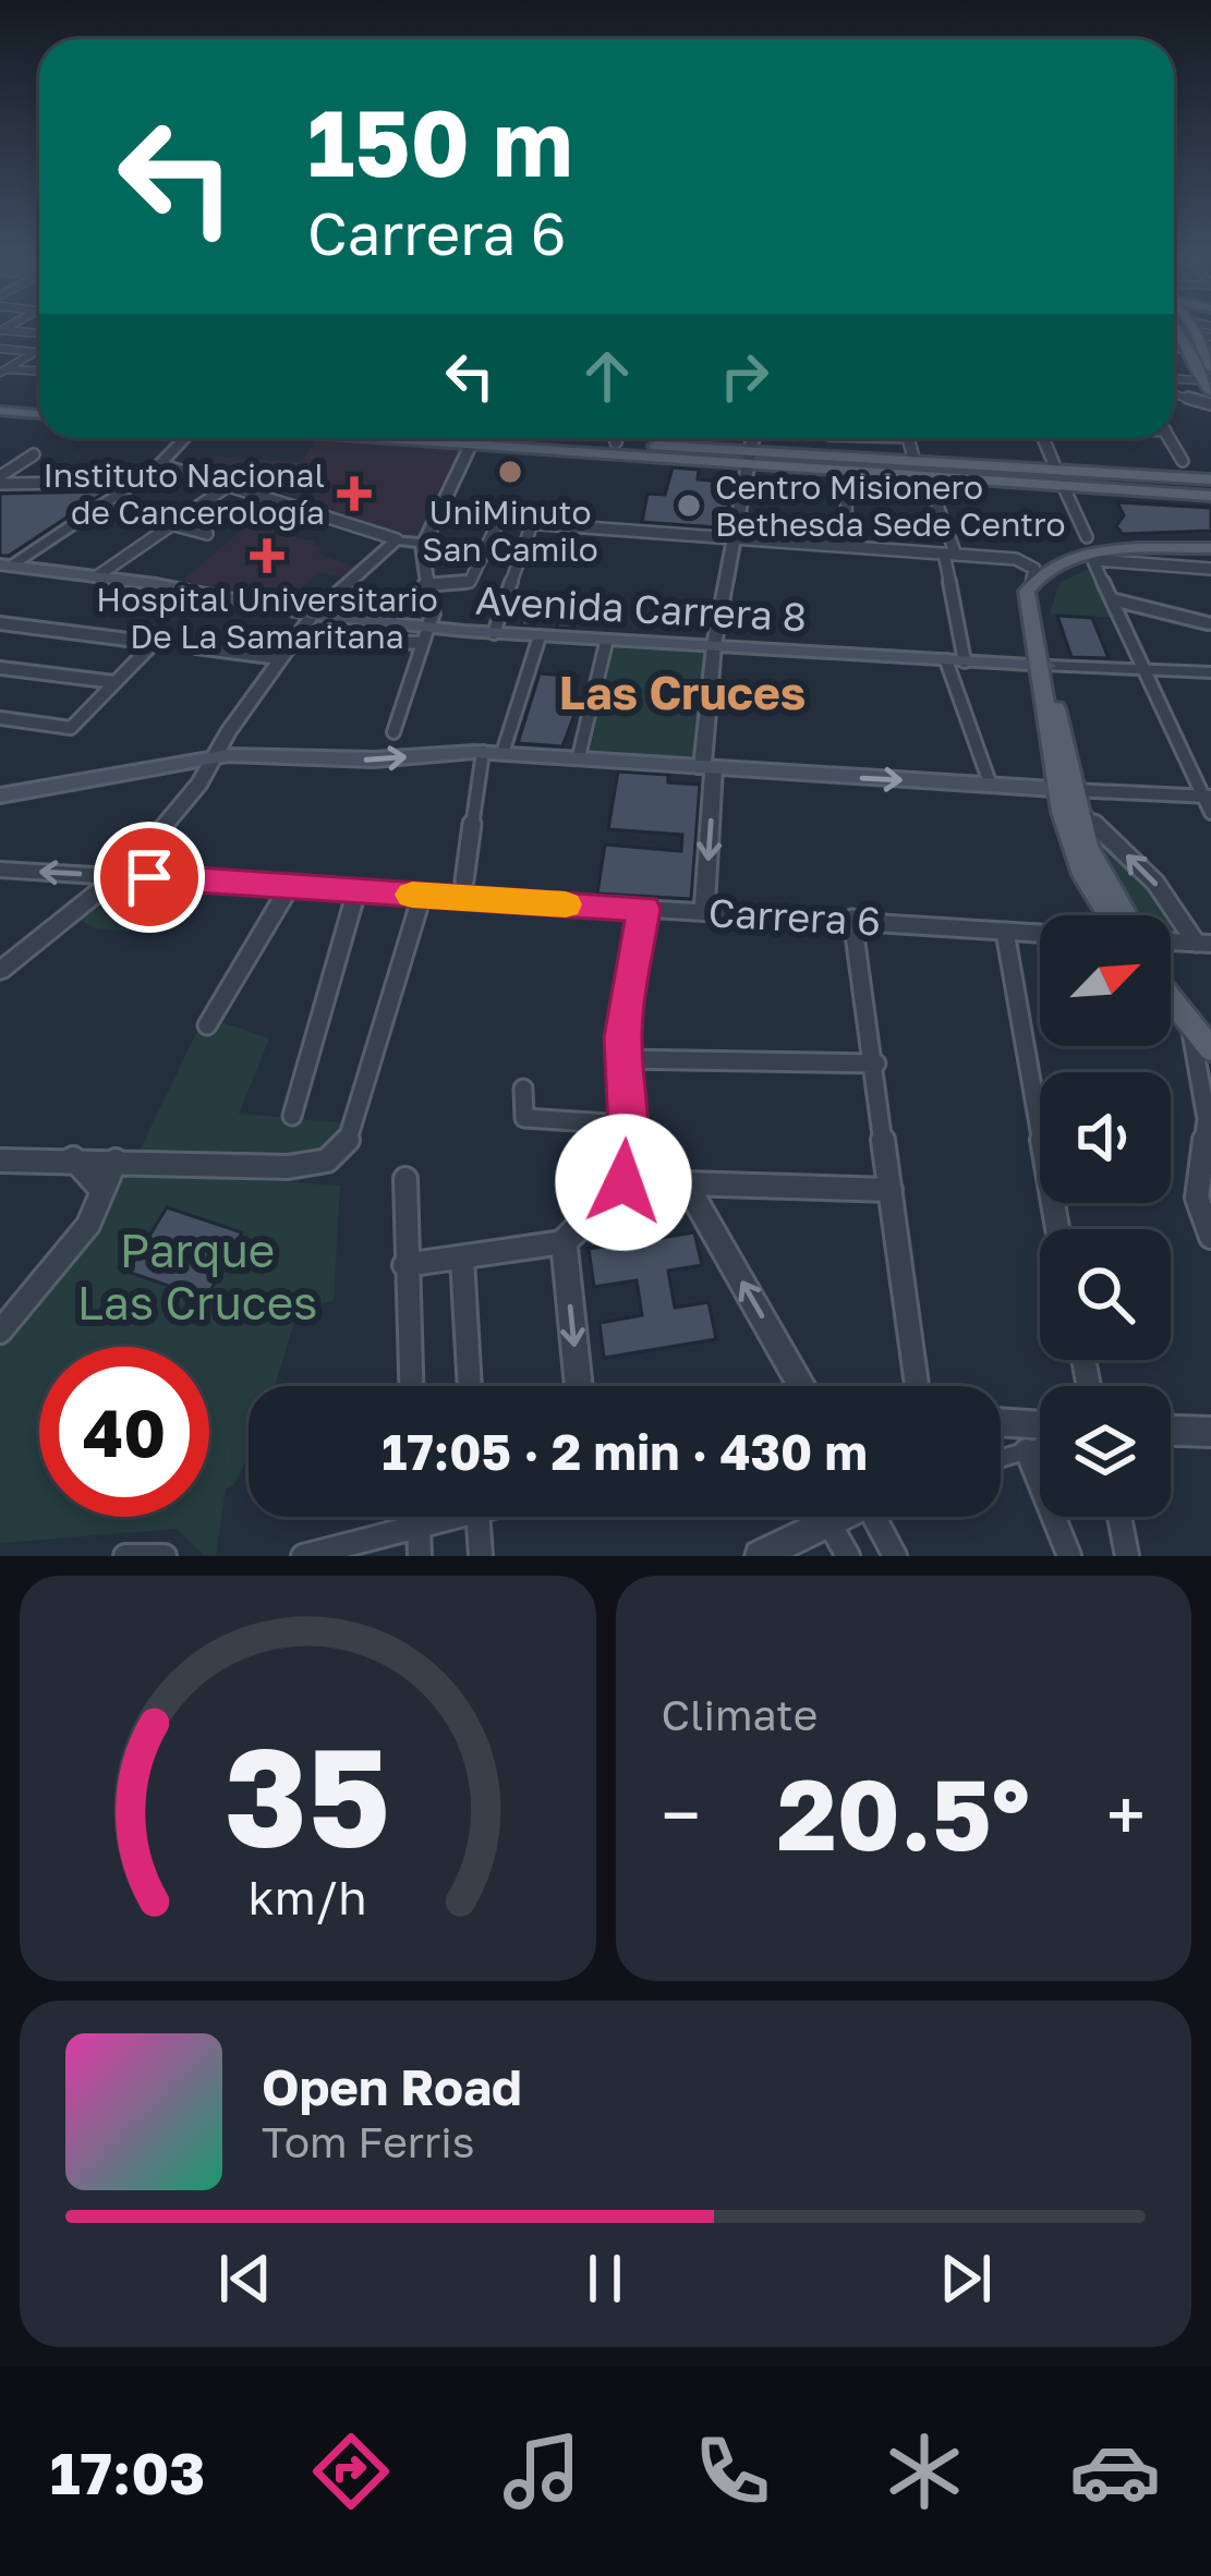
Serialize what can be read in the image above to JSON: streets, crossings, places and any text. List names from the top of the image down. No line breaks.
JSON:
{"streets":{"main road":["Avenida Carrera 8"],"street":["Carrera 6"]},"districts":["Las Cruces"],"parks":["Parque Las Cruces"],"places":{"other":["UniMinuto San Camilo","Centro Misionero Bethesda Sede Centro"],"health":["Instituto Nacional de Cancerología","Hospital Universitario De La Samaritana"]},"north":"top right","page":{"turn":["150 m","Carrera 6"],"limit":"40","trip":"17:05 · 2 min · 430 m","tile":"Climate","heat":["−","20.5°","+"],"song":["Open Road","Tom Ferris"],"tabs":"17:03","gauge":["35","km/h"]}}
